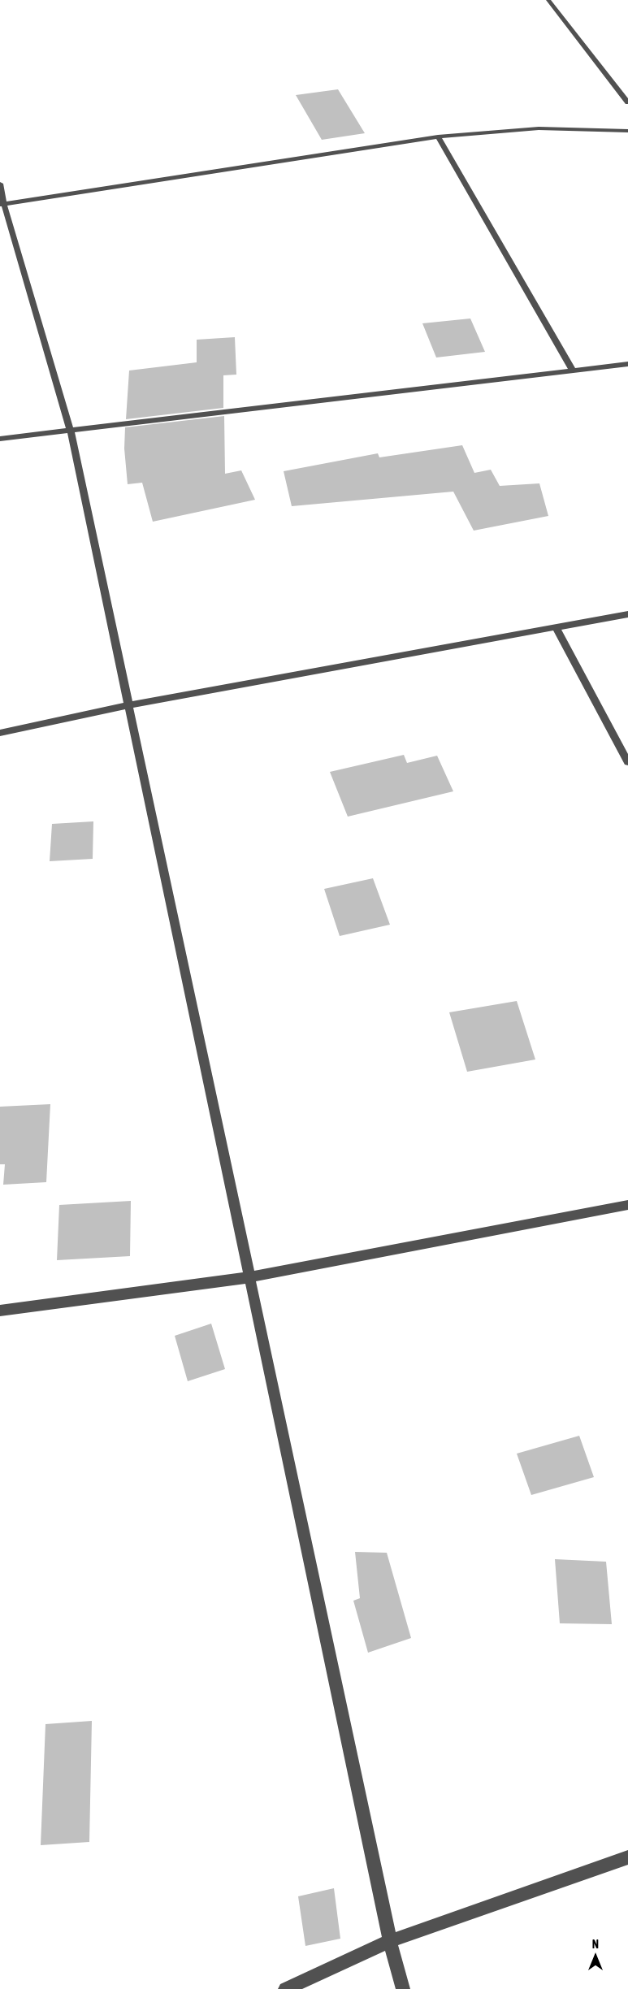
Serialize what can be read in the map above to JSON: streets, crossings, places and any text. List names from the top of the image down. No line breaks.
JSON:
{"north":"top"}
